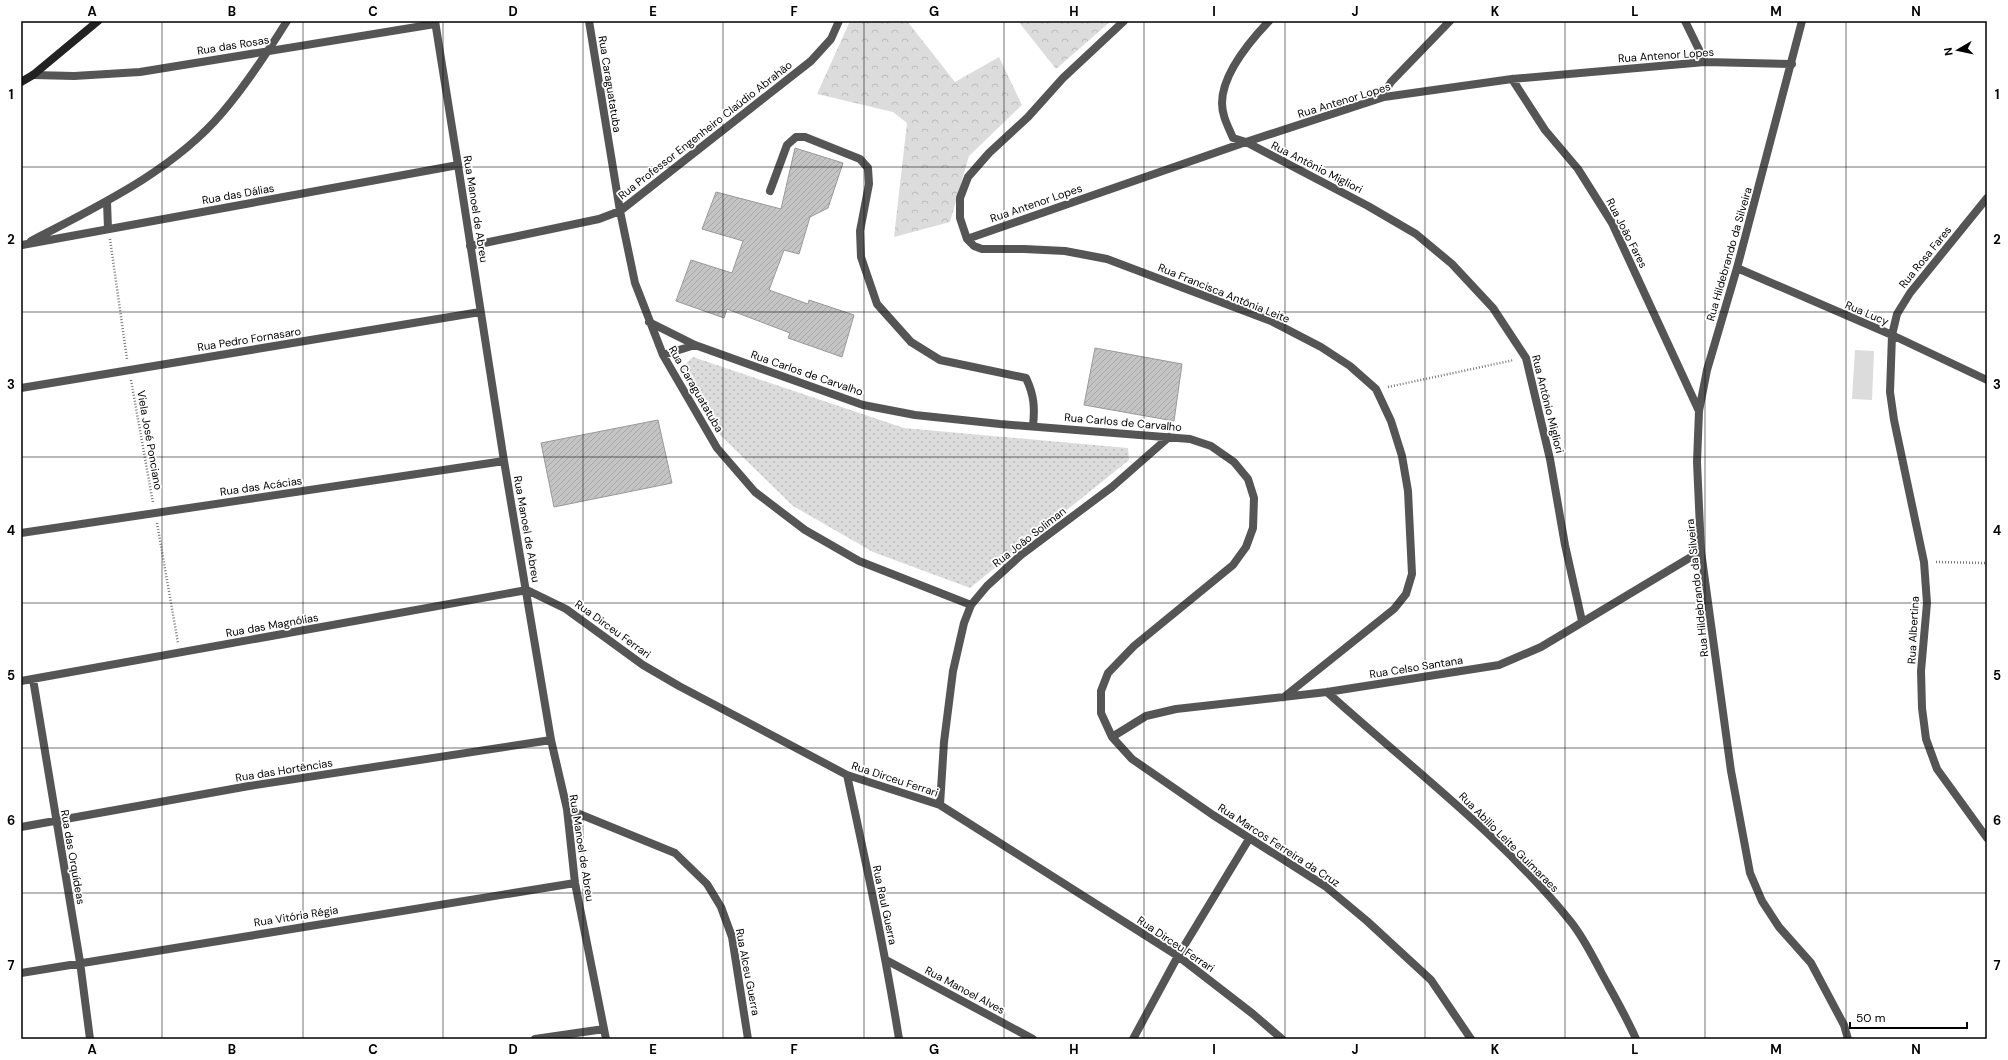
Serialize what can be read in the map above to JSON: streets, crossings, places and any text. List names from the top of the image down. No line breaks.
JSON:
{"streets":{"street":["Rua das Rosas","Rua Antenor Lopes","Rua Caraguatatuba","Rua Professor Engenheiro Claúdio Abrahão","Rua Antônio Migliori","Rua das Dálias","Rua Manoel de Abreu","Rua João Fares","Rua Hildebrando da Silveira","Rua Rosa Fares","Rua Francisca Antônia Leite","Rua Lucy","Rua Pedro Fornasaro","Rua Carlos de Carvalho","Rua das Acácias","Rua João Soliman","Rua das Magnólias","Rua Dirceu Ferrari","Rua Albertina","Rua Celso Santana","Rua das Hortências","Rua Abilio Leite Guimaraes","Rua Marcos Ferreira da Cruz","Rua das Orquídeas","Rua Raul Guerra","Rua Vitória Régia","Rua Alceu Guerra","Rua Manoel Alves"],"path":["Viela José Ponciano"]},"crossings":[["Rua das Rosas","Rua Manoel de Abreu"],["Rua Antenor Lopes","Rua Antônio Migliori"],["Rua Antenor Lopes","Rua João Fares"],["Rua Antenor Lopes","Rua Hildebrando da Silveira"],["Rua Antenor Lopes","Rua Francisca Antônia Leite"],["Rua Caraguatatuba","Rua Professor Engenheiro Claúdio Abrahão"],["Rua Caraguatatuba","Rua Carlos de Carvalho"],["Rua Caraguatatuba","Rua João Soliman"],["Rua Professor Engenheiro Claúdio Abrahão","Rua Manoel de Abreu"],["Rua Antônio Migliori","Rua Celso Santana"],["Rua das Dálias","Rua Manoel de Abreu"],["Rua das Dálias","Viela José Ponciano"],["Rua Manoel de Abreu","Rua Pedro Fornasaro"],["Rua Manoel de Abreu","Rua das Acácias"],["Rua Manoel de Abreu","Rua das Magnólias"],["Rua Manoel de Abreu","Rua Dirceu Ferrari"],["Rua Manoel de Abreu","Rua das Hortências"],["Rua Manoel de Abreu","Rua Vitória Régia"],["Rua Manoel de Abreu","Rua Alceu Guerra"],["Rua João Fares","Rua Hildebrando da Silveira"],["Rua Hildebrando da Silveira","Rua Lucy"],["Rua Hildebrando da Silveira","Rua Celso Santana"],["Rua Rosa Fares","Rua Lucy"],["Rua Rosa Fares","Rua Albertina"],["Rua Francisca Antônia Leite","Rua Celso Santana"],["Rua Lucy","Rua Albertina"],["Rua Pedro Fornasaro","Viela José Ponciano"],["Rua Carlos de Carvalho","Rua João Soliman"],["Rua Carlos de Carvalho","Rua Marcos Ferreira da Cruz"],["Viela José Ponciano","Rua das Acácias"],["Viela José Ponciano","Rua das Magnólias"],["Rua João Soliman","Rua Dirceu Ferrari"],["Rua das Magnólias","Rua Dirceu Ferrari"],["Rua das Magnólias","Rua das Orquídeas"],["Rua Dirceu Ferrari","Rua Raul Guerra"],["Rua Celso Santana","Rua Abilio Leite Guimaraes"],["Rua Celso Santana","Rua Marcos Ferreira da Cruz"],["Rua das Hortências","Rua das Orquídeas"],["Rua das Orquídeas","Rua Vitória Régia"],["Rua Raul Guerra","Rua Manoel Alves"]],"scale_bar":"50 m","north":"left","grid":{"columns":["A","B","C","D","E","F","G","H","I","J","K","L","M","N"],"rows":["1","2","3","4","5","6","7"]}}
